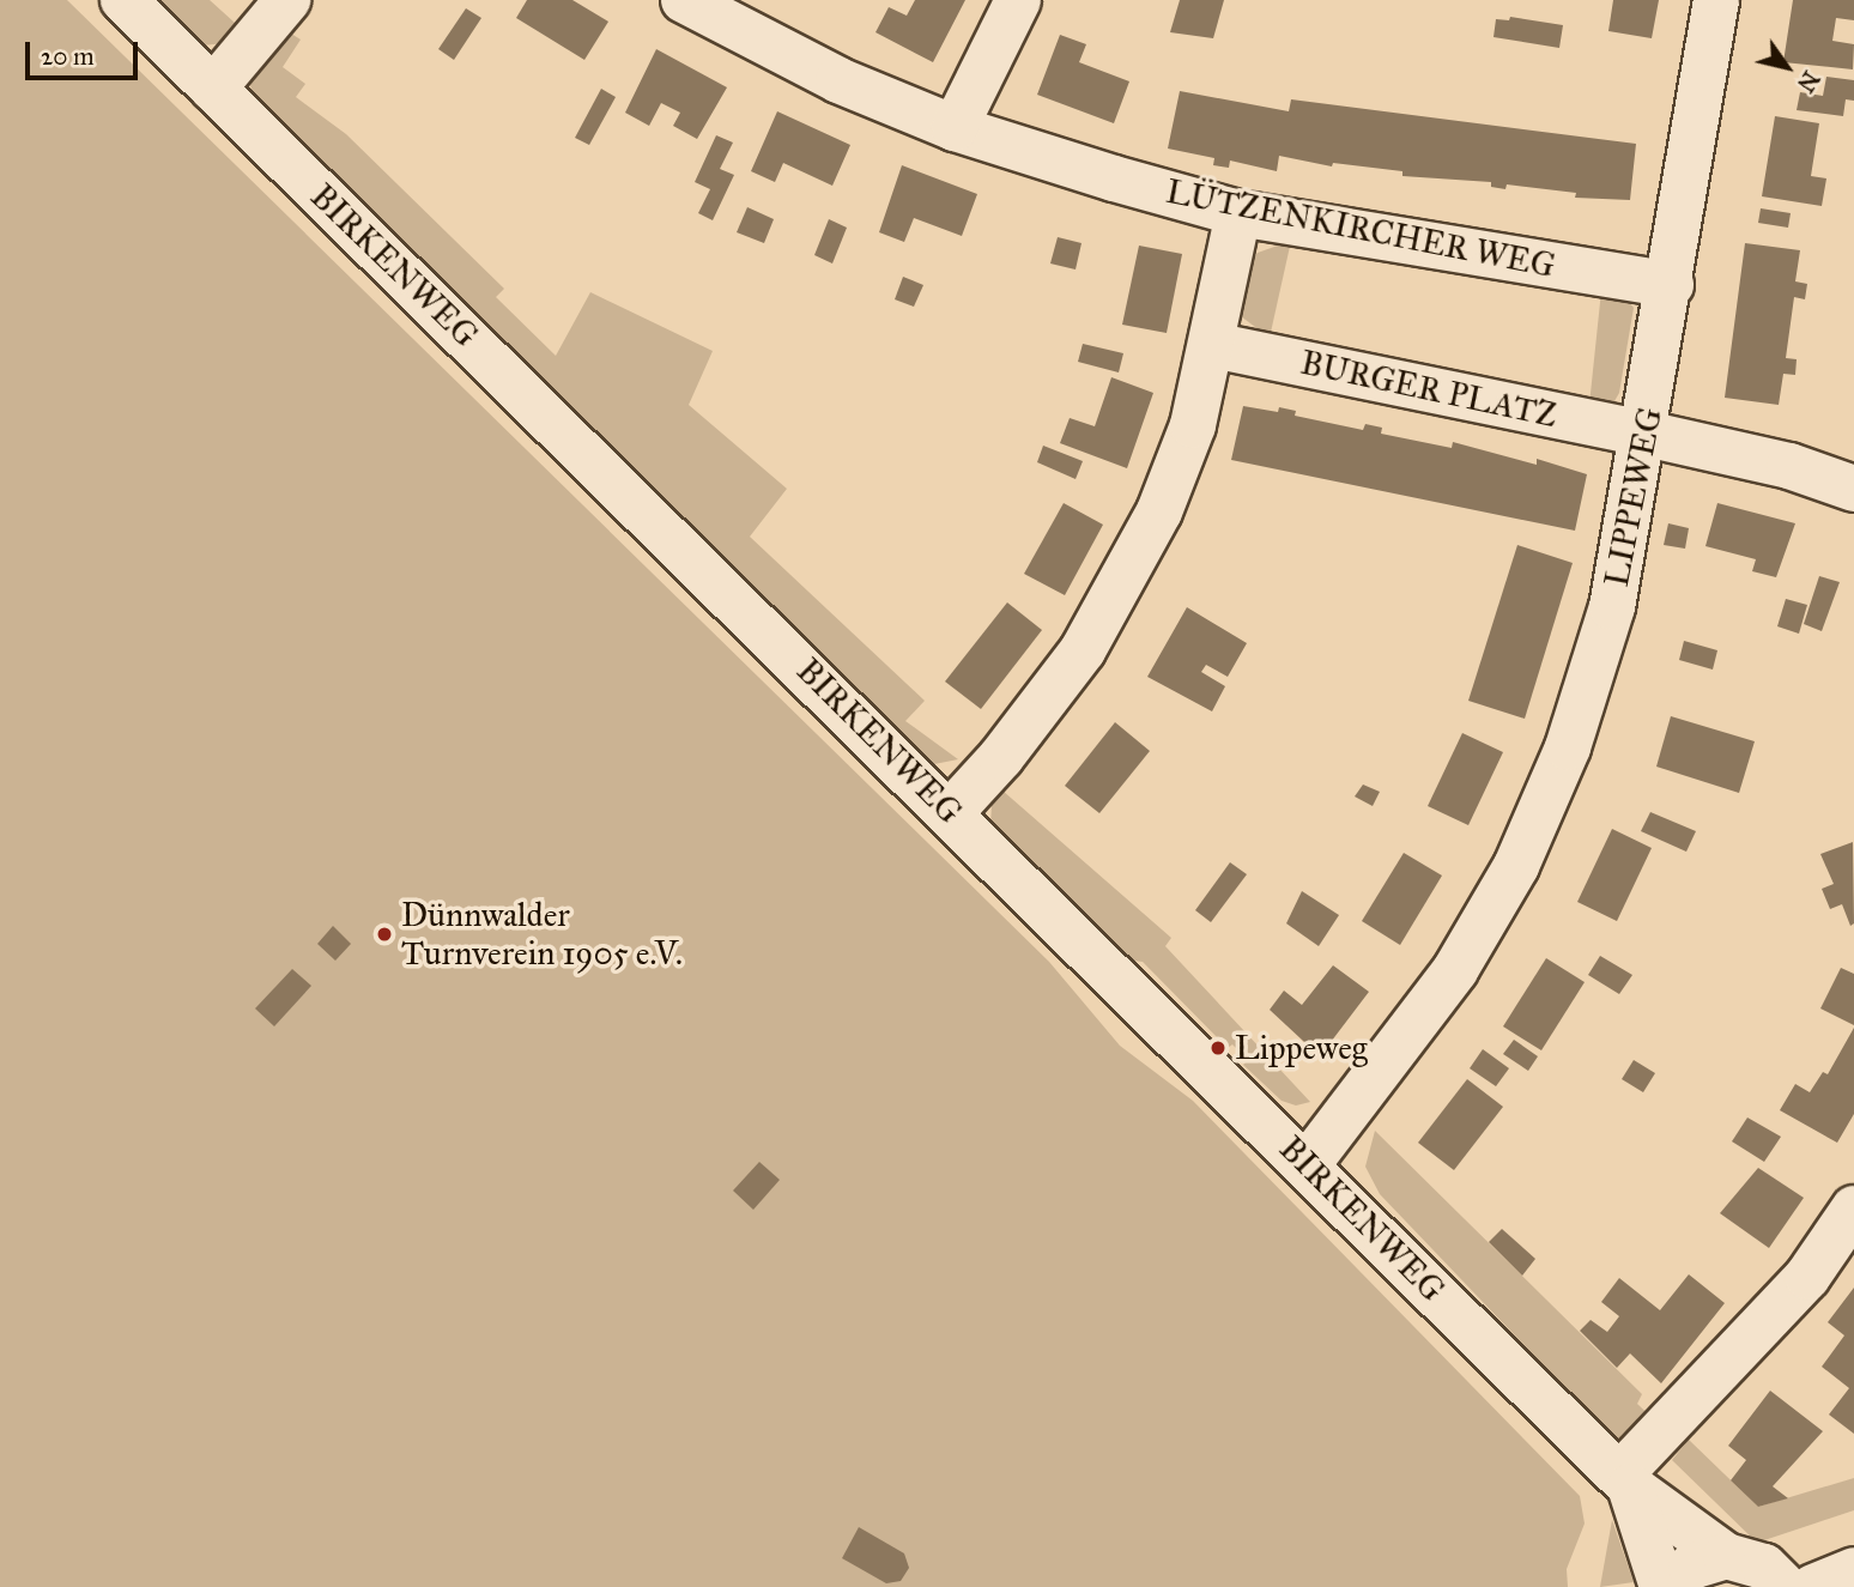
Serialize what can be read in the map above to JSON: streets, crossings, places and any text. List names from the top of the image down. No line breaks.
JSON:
{"streets":{"street":["LÜTZENKIRCHER WEG","BIRKENWEG","BURGER PLATZ","LIPPEWEG"]},"crossings":[["LÜTZENKIRCHER WEG","LIPPEWEG"],["BIRKENWEG","LIPPEWEG"],["BURGER PLATZ","LIPPEWEG"]],"places":["Dünnwalder Turnverein 1905 e.V.","Lippeweg"],"scale_bar":"20 m","north":"bottom right"}
